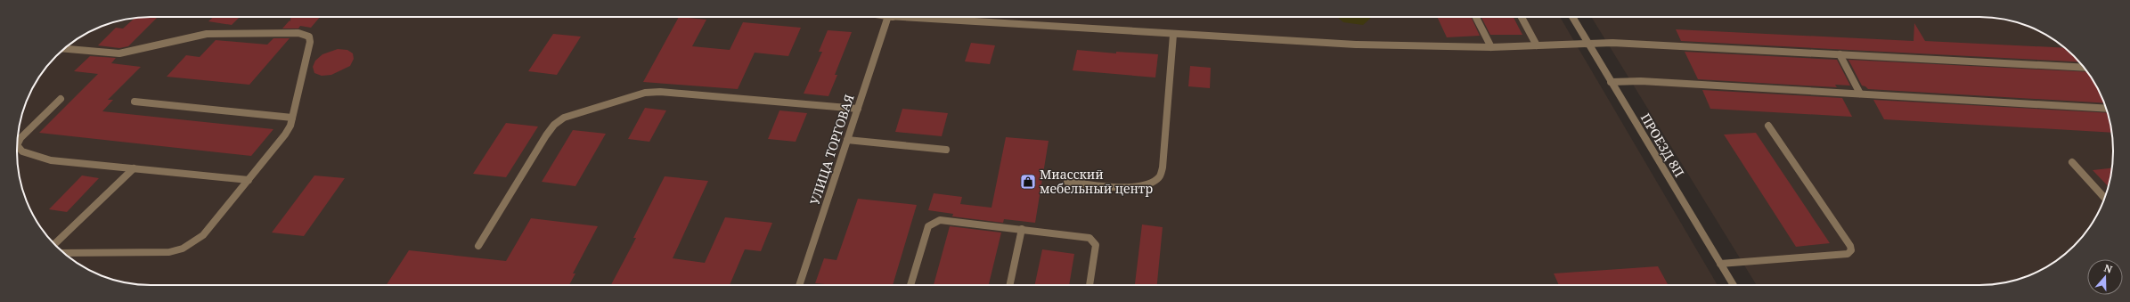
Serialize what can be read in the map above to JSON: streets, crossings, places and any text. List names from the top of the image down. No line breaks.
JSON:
{"streets":{"street":["ПРОЕЗД 8П","УЛИЦА ТОРГОВАЯ"]},"places":{"shop":["Миасский мебельный центр"]},"north":"top"}
